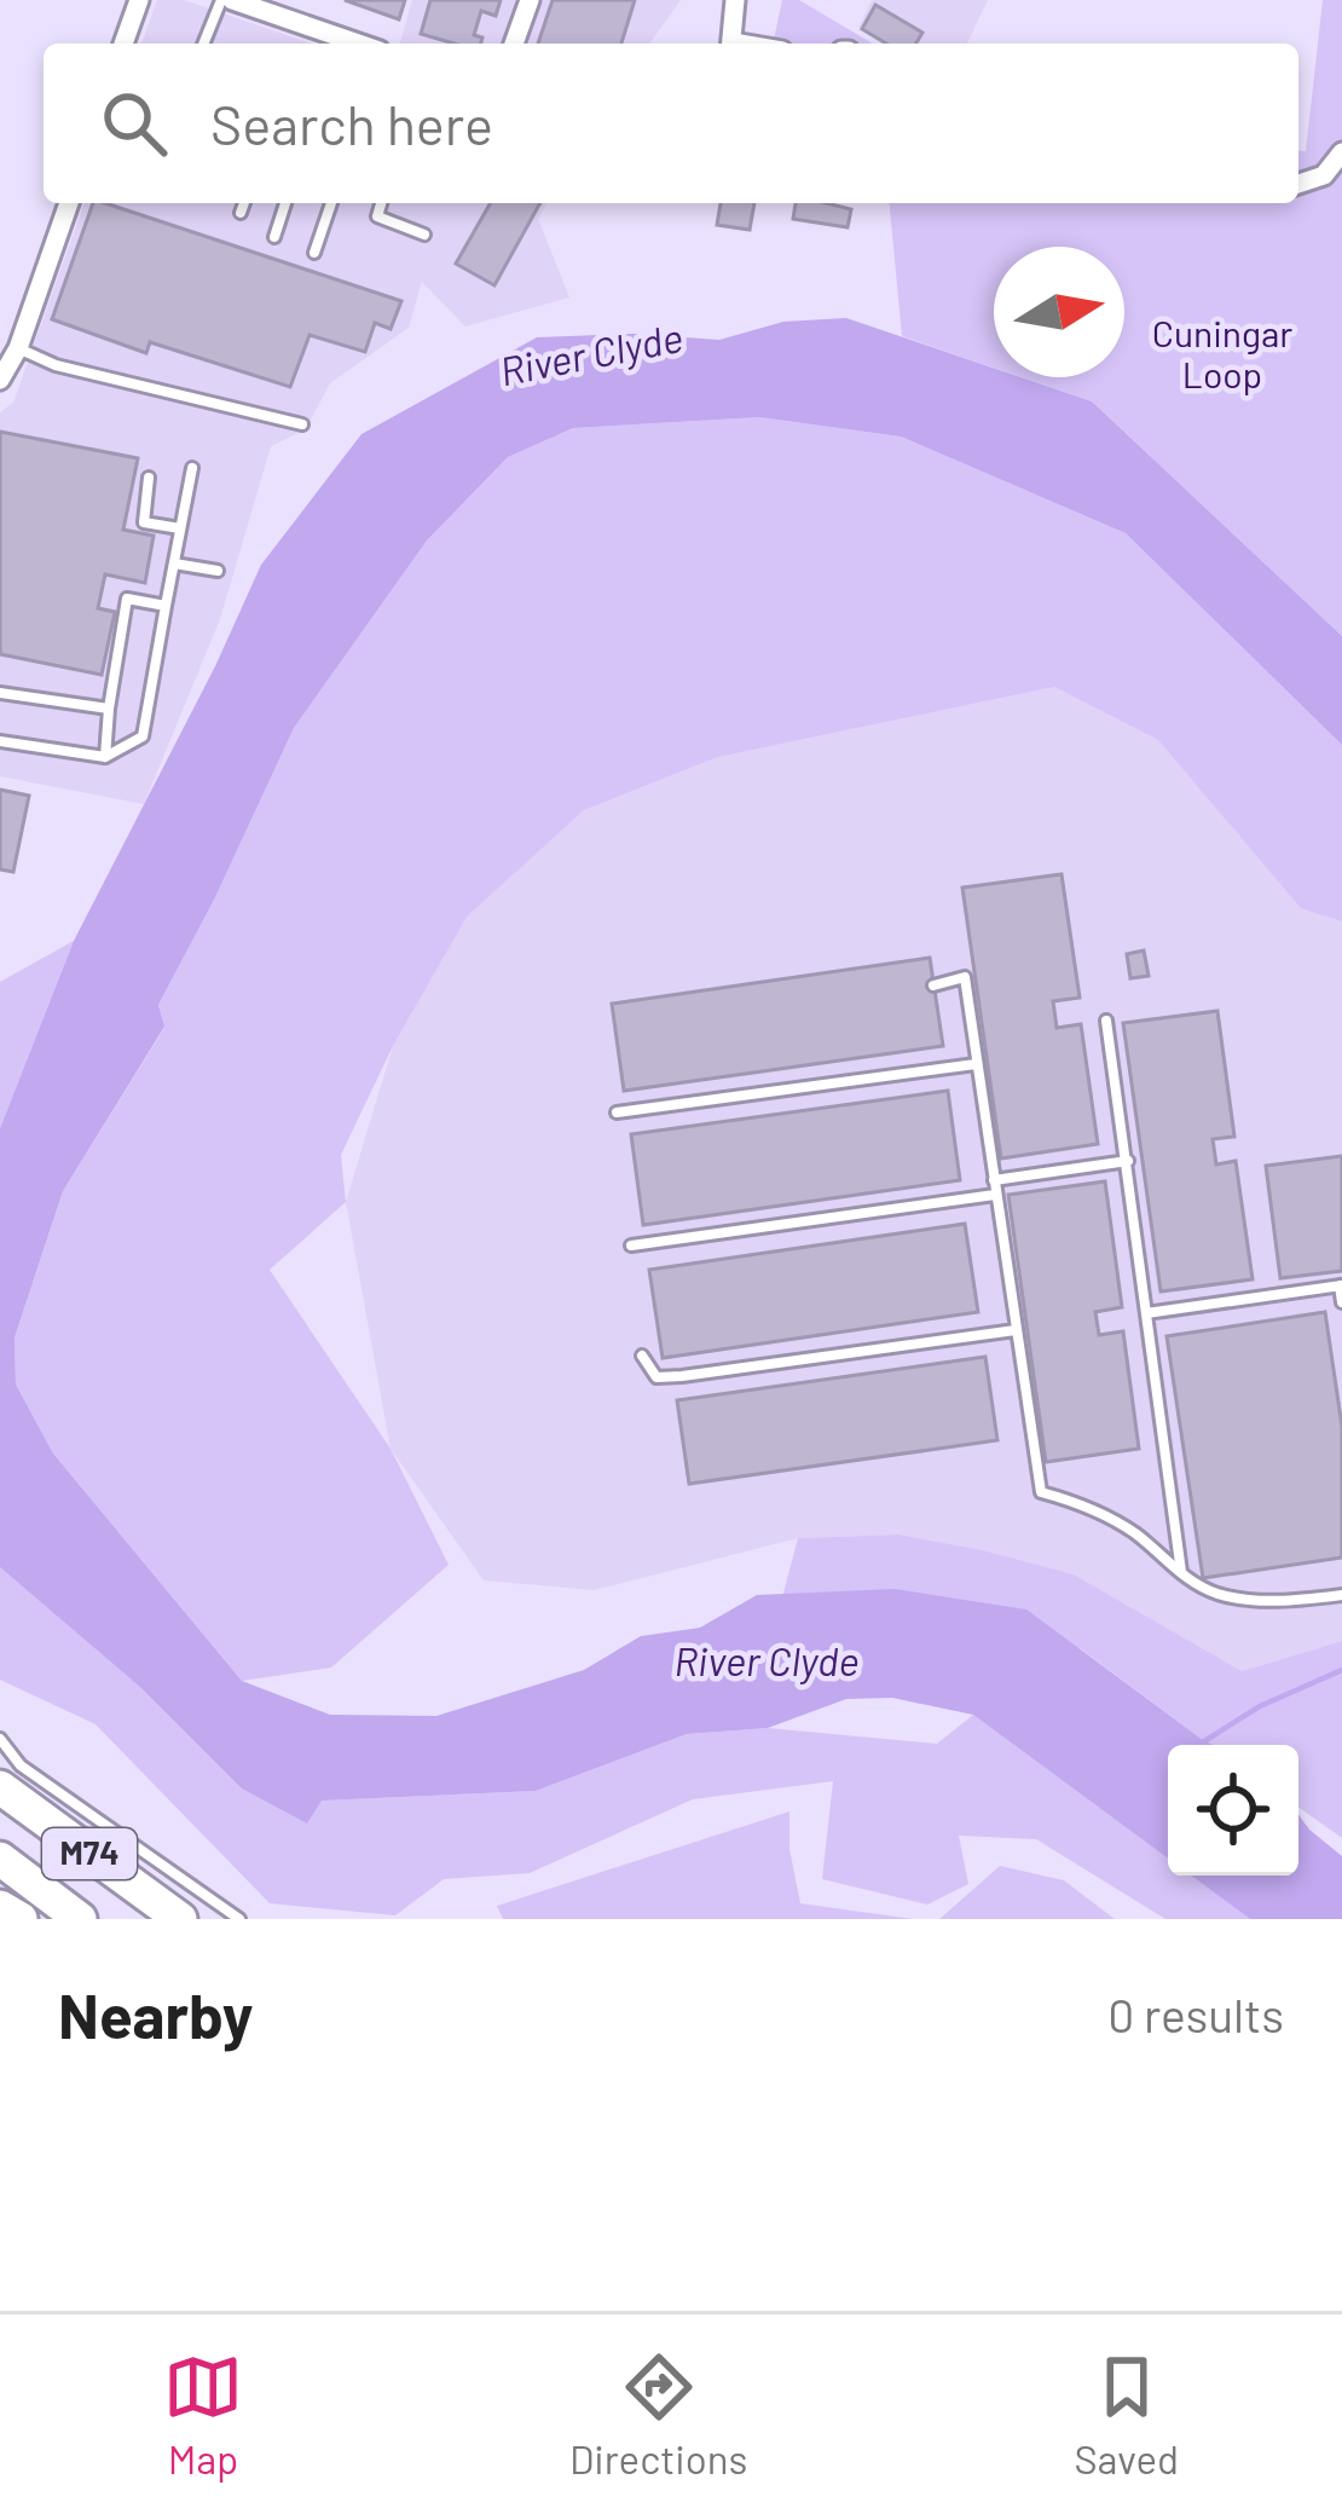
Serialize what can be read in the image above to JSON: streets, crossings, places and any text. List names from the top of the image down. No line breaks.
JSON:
{"streets":{"highway":["M74"]},"water":["River Clyde"],"parks":["Cuningar Loop"],"north":"right","page":{"search":"Search here","heading":["Nearby","0 results"],"nav":["Map","Directions","Saved"]}}
